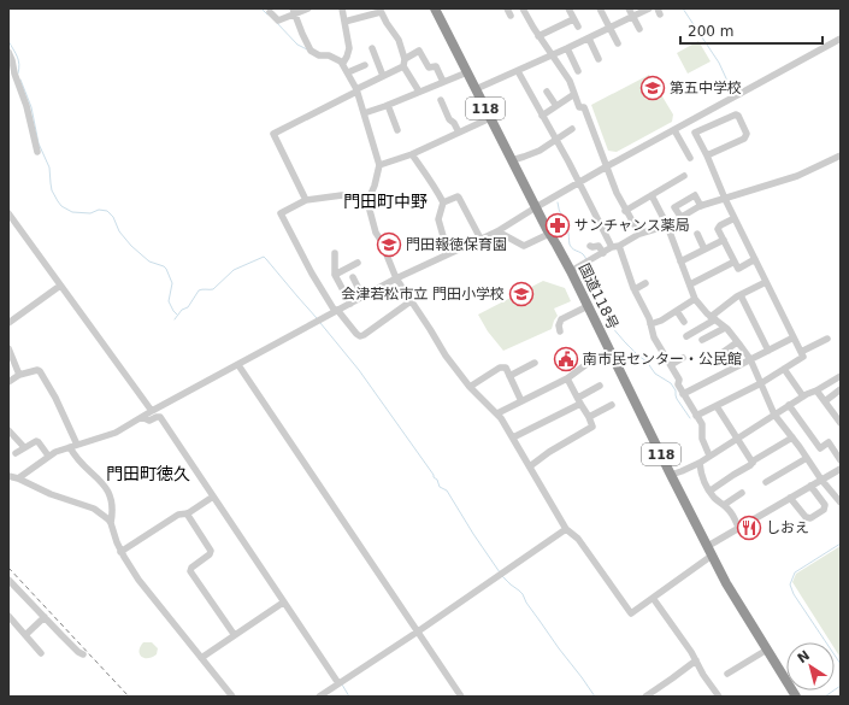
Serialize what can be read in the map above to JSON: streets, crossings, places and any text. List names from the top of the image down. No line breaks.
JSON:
{"streets":{"highway":["118","国道118号"]},"districts":["門田町中野","門田町徳久"],"places":{"school or university":["第五中学校","門田報徳保育園","会津若松市立 門田小学校"],"pharmacy":["サンチャンス薬局"],"public building":["南市民センター・公民館"],"restaurant":["しおえ"]},"scale_bar":"200 m","north":"top left"}
